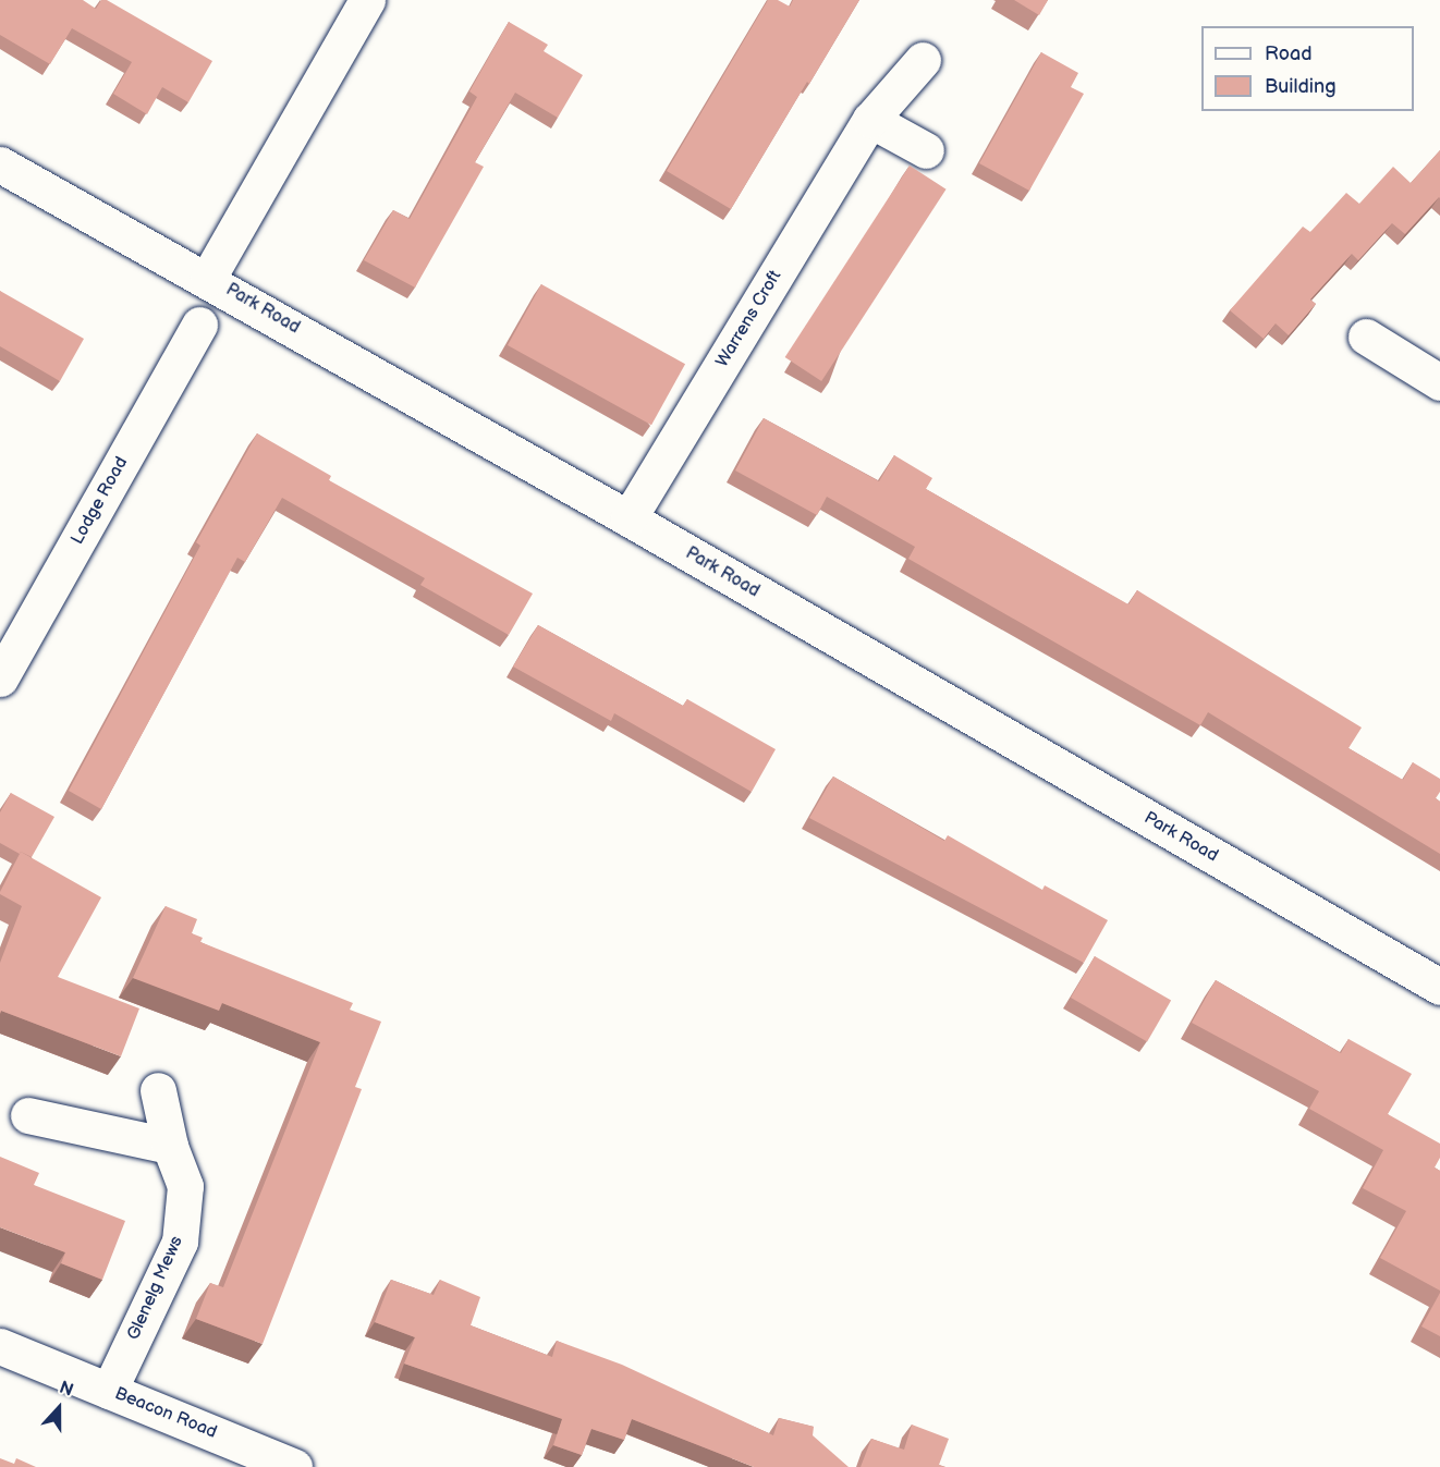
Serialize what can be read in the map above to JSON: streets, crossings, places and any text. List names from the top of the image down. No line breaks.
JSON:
{"streets":{"street":["Park Road","Warrens Croft","Lodge Road","Glenelg Mews","Beacon Road"]},"crossings":[["Park Road","Warrens Croft"],["Glenelg Mews","Beacon Road"]],"legend":["Road","Building"],"north":"top"}
